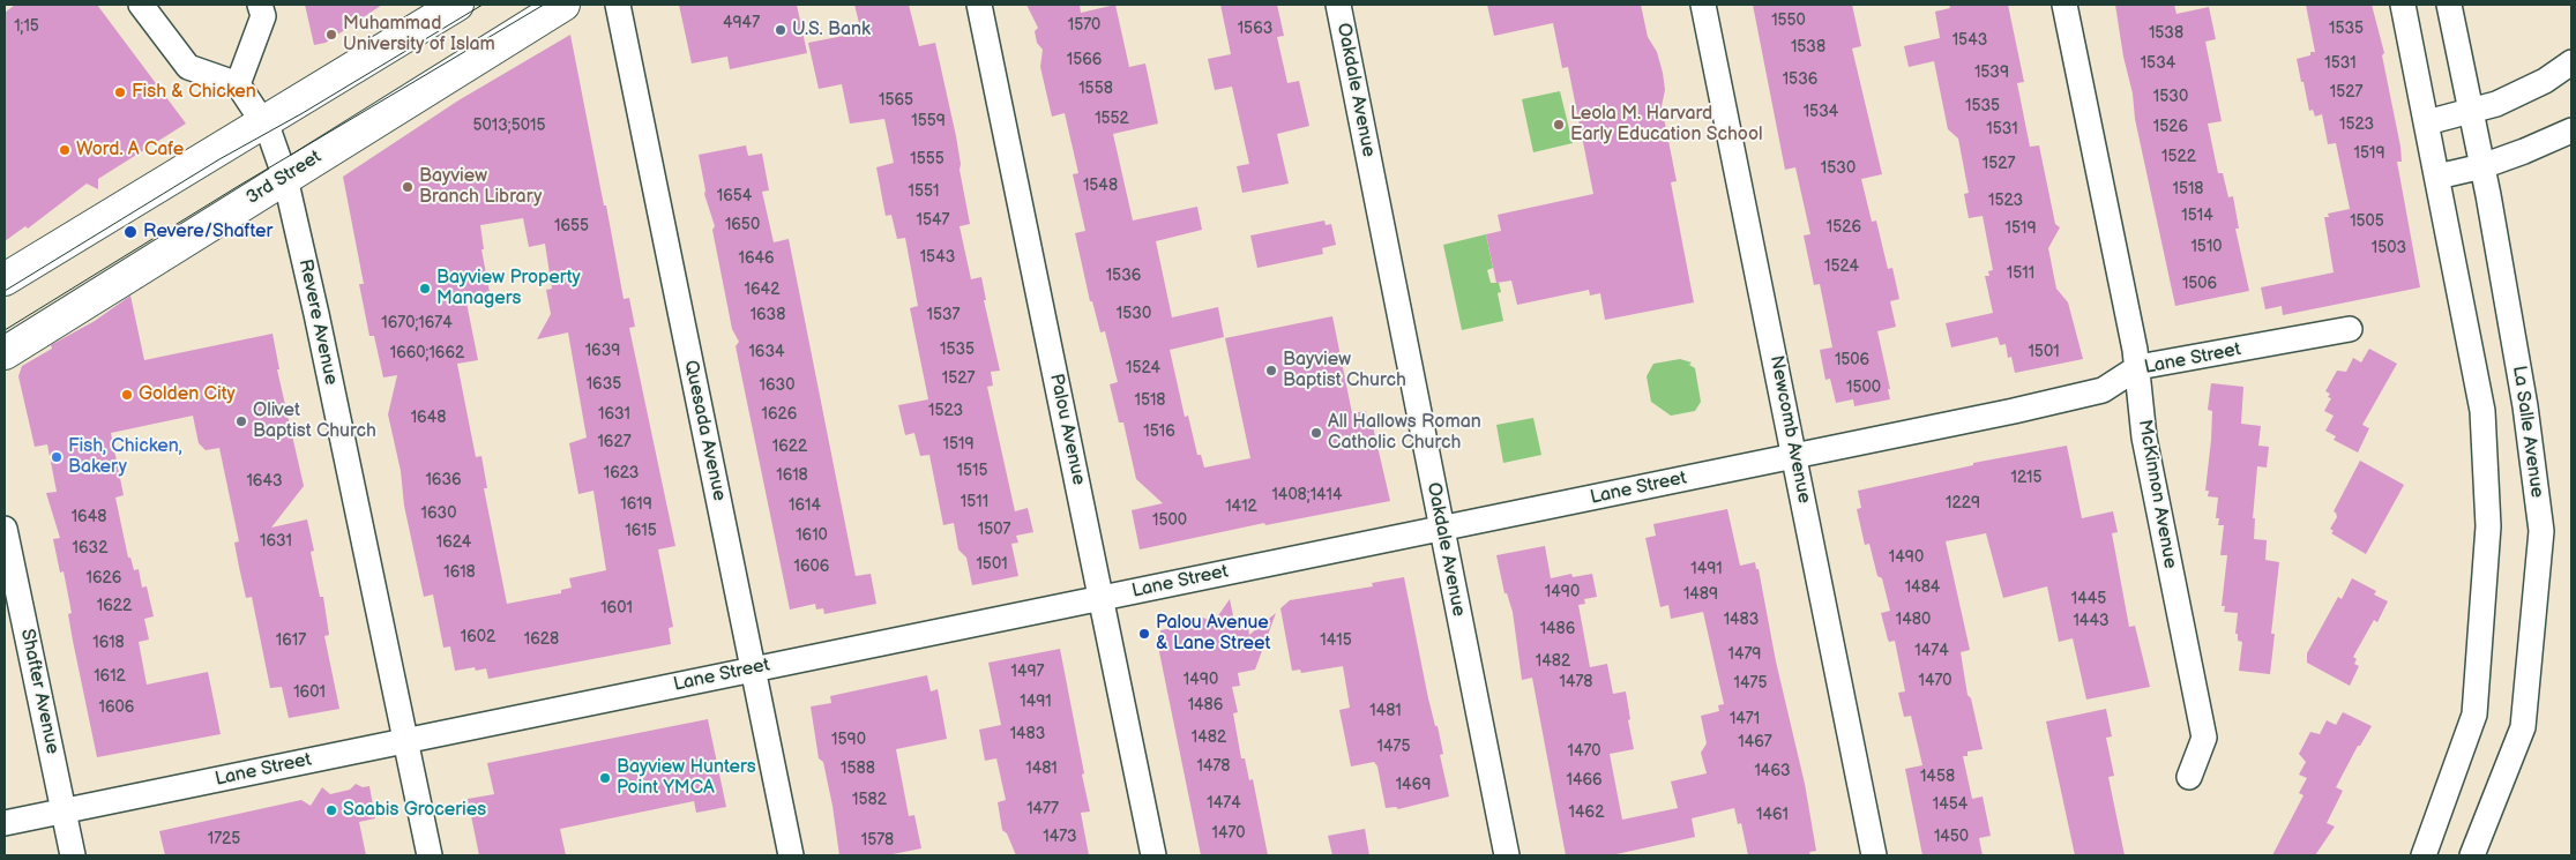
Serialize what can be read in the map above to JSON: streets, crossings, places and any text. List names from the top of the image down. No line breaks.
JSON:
{"streets":{"main road":["3rd Street"],"street":["Oakdale Avenue","Revere Avenue","Lane Street","Palou Avenue","Newcomb Avenue","Quesada Avenue","La Salle Avenue","McKinnon Avenue","Shafter Avenue"]},"crossings":[["Oakdale Avenue","Lane Street"],["3rd Street","Revere Avenue"],["Revere Avenue","Lane Street"],["Lane Street","Palou Avenue"],["Lane Street","Newcomb Avenue"],["Lane Street","Quesada Avenue"],["Lane Street","McKinnon Avenue"],["Lane Street","Shafter Avenue"]],"places":["U.S. Bank","Muhammad University of Islam","Fish & Chicken","Leola M. Harvard Early Education School","Word. A Cafe","Bayview Branch Library","Revere/Shafter","Bayview Property Managers","Bayview Baptist Church","Golden City","Olivet Baptist Church","All Hallows Roman Catholic Church","Fish, Chicken, Bakery","Palou Avenue & Lane Street","Bayview Hunters Point YMCA","Saabis Groceries"],"house_numbers":["1550","4947","1570","1;15","1563","1535","1538","1543","1538","1566","1534","1531","1539","1536","1558","1527","1530","1565","1535","1534","1552","1559","1523","5013;5015","1526","1531","1519","1522","1555","1527","1530","1548","1518","1551","1654","1523","1514","1547","1505","1650","1655","1526","1519","1510","1503","1543","1646","1524","1511","1536","1506","1642","1530","1638","1537","1670;1674","1535","1639","1634","1501","1660;1662","1506","1524","1527","1635","1630","1500","1518","1523","1631","1626","1648","1516","1627","1519","1622","1515","1623","1618","1215","1636","1643","1408;1414","1511","1229","1619","1614","1412","1630","1648","1500","1507","1615","1610","1631","1624","1632","1490","1501","1606","1491","1618","1626","1484","1490","1489","1445","1622","1601","1483","1480","1443","1486","1602","1628","1617","1415","1618","1474","1479","1482","1497","1612","1490","1470","1478","1475","1601","1491","1486","1606","1481","1471","1483","1482","1590","1467","1475","1470","1478","1588","1481","1463","1458","1466","1469","1582","1474","1454","1477","1462","1461","1470","1473","1450","1725","1578"]}
